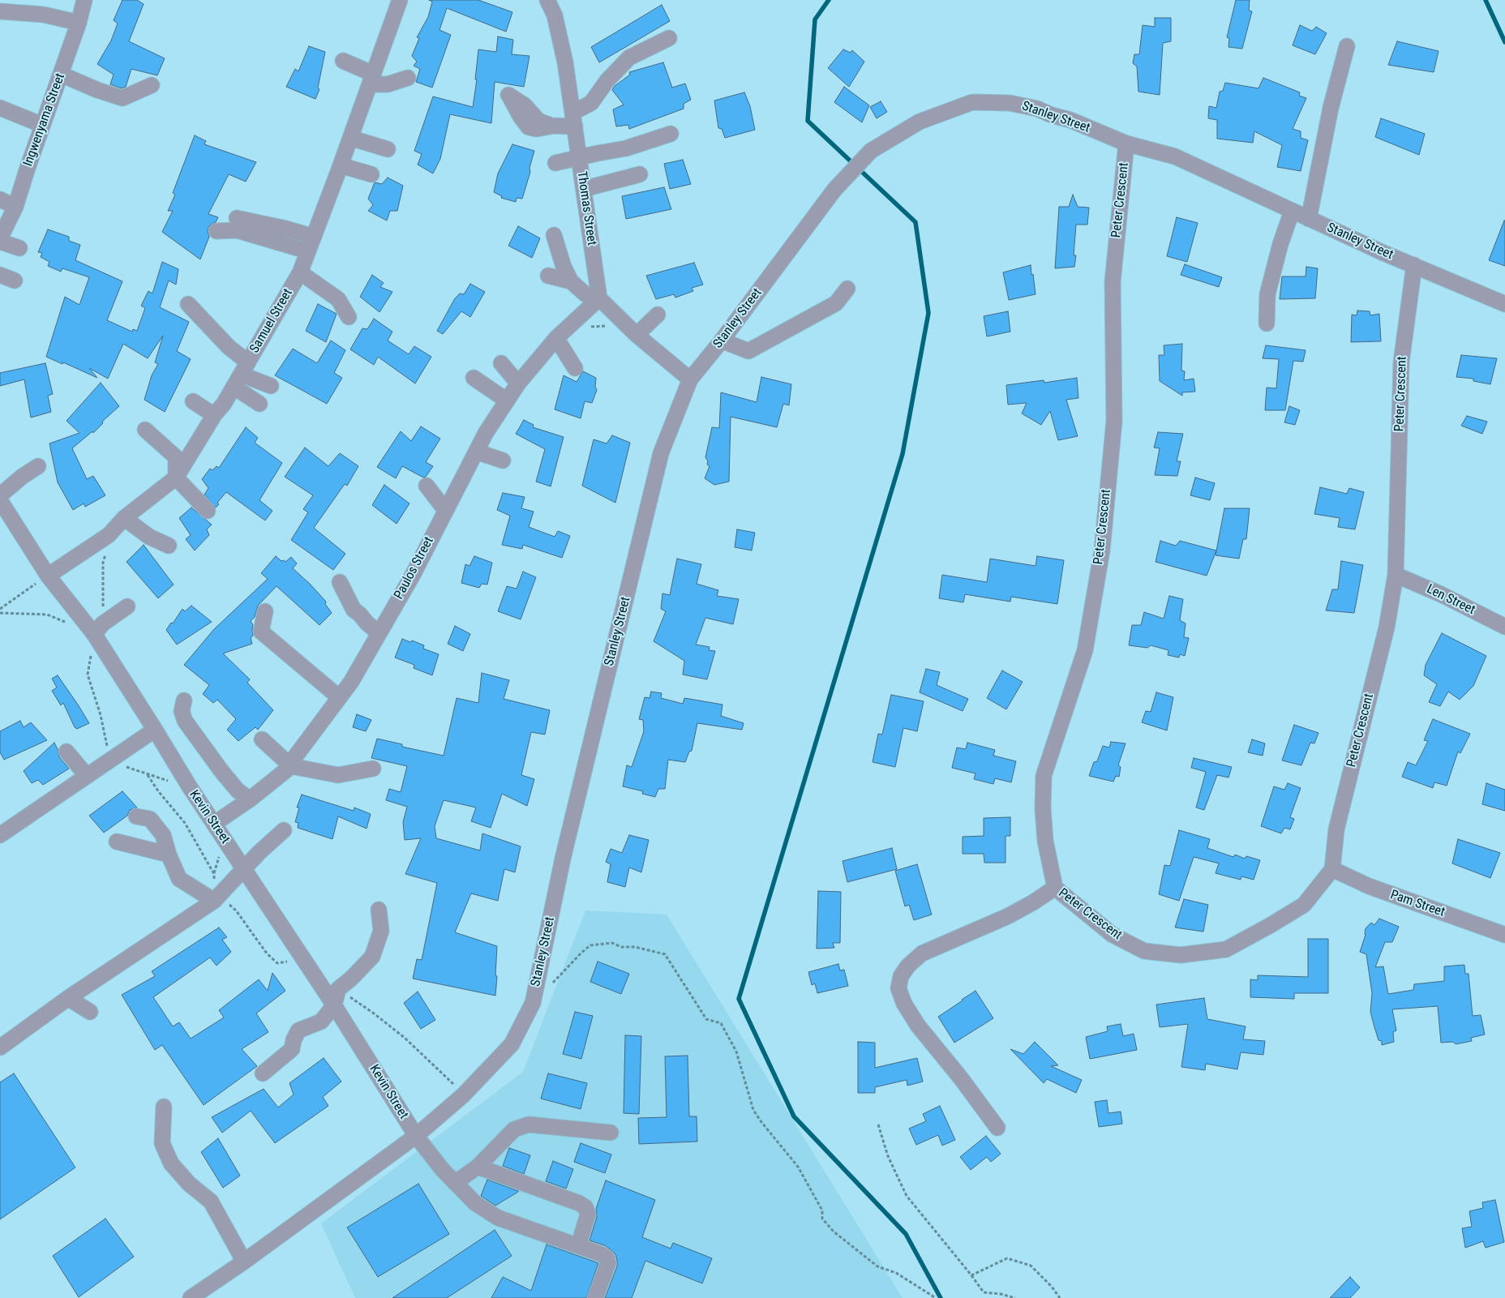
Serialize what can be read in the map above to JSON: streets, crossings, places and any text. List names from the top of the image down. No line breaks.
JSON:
{"streets":{"street":["Stanley Street","Ingwenyama Street","Peter Crescent","Thomas Street","Samuel Street","Paulos Street","Len Street","Kevin Street","Pam Street"]},"crossings":[["Stanley Street","Peter Crescent"],["Stanley Street","Kevin Street"],["Peter Crescent","Len Street"],["Peter Crescent","Pam Street"],["Thomas Street","Paulos Street"],["Samuel Street","Kevin Street"],["Paulos Street","Kevin Street"]]}
